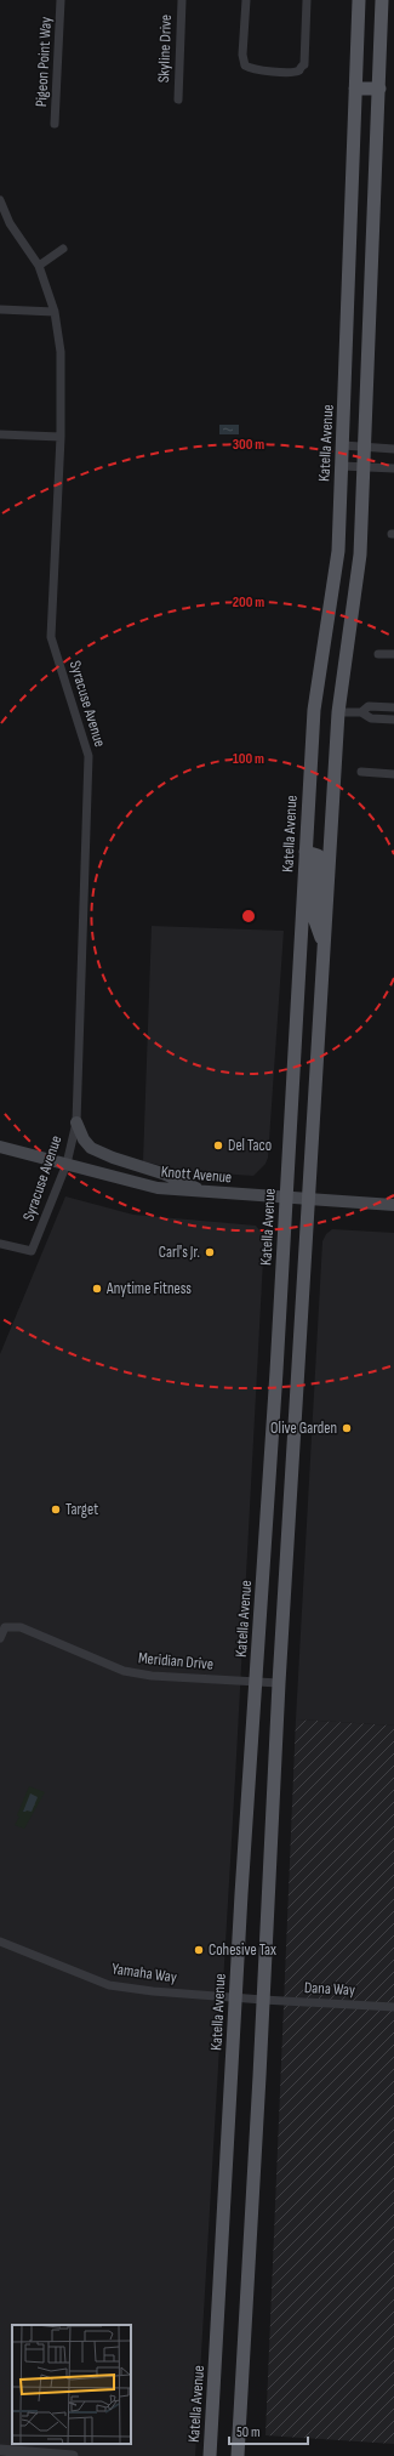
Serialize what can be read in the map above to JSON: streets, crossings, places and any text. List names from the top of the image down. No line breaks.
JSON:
{"streets":{"main road":["Katella Avenue","Knott Avenue"],"street":["Skyline Drive","Pigeon Point Way","Syracuse Avenue","Meridian Drive","Yamaha Way","Dana Way"]},"crossings":[["Katella Avenue","Knott Avenue"],["Katella Avenue","Meridian Drive"],["Katella Avenue","Yamaha Way"],["Syracuse Avenue","Knott Avenue"],["Yamaha Way","Dana Way"]],"places":["Del Taco","Carl's Jr.","Anytime Fitness","Olive Garden","Target","Cohesive Tax"],"scale_bar":"50 m","rings":["300 m","200 m","100 m"]}
